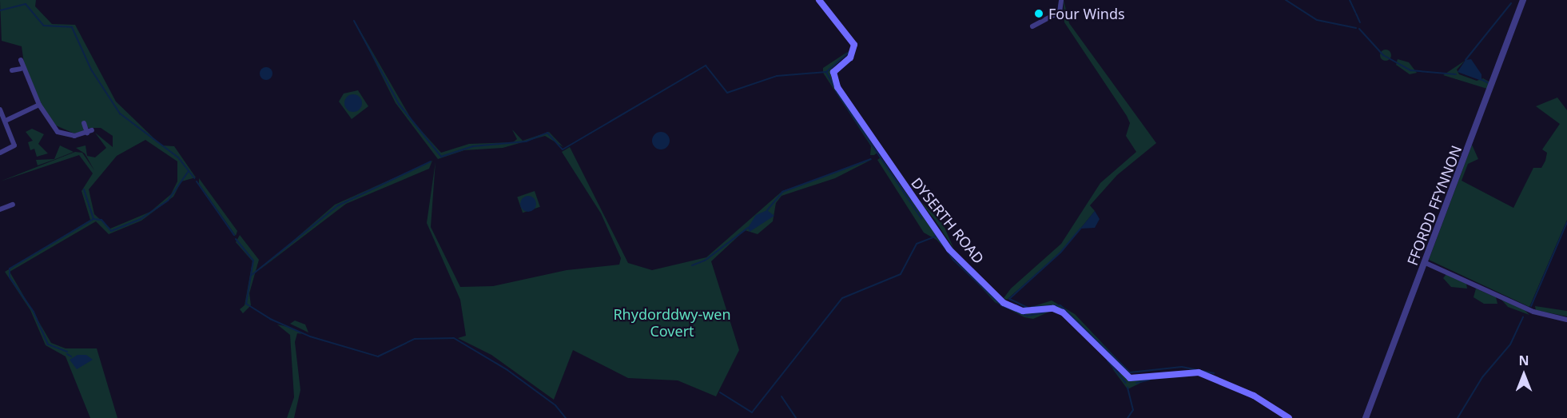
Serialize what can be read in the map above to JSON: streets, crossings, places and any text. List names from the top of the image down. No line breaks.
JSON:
{"streets":{"main road":["DYSERTH ROAD"],"street":["FFORDD FFYNNON"]},"parks":["Rhydorddwy-wen Covert"],"places":["Four Winds"],"north":"top"}
